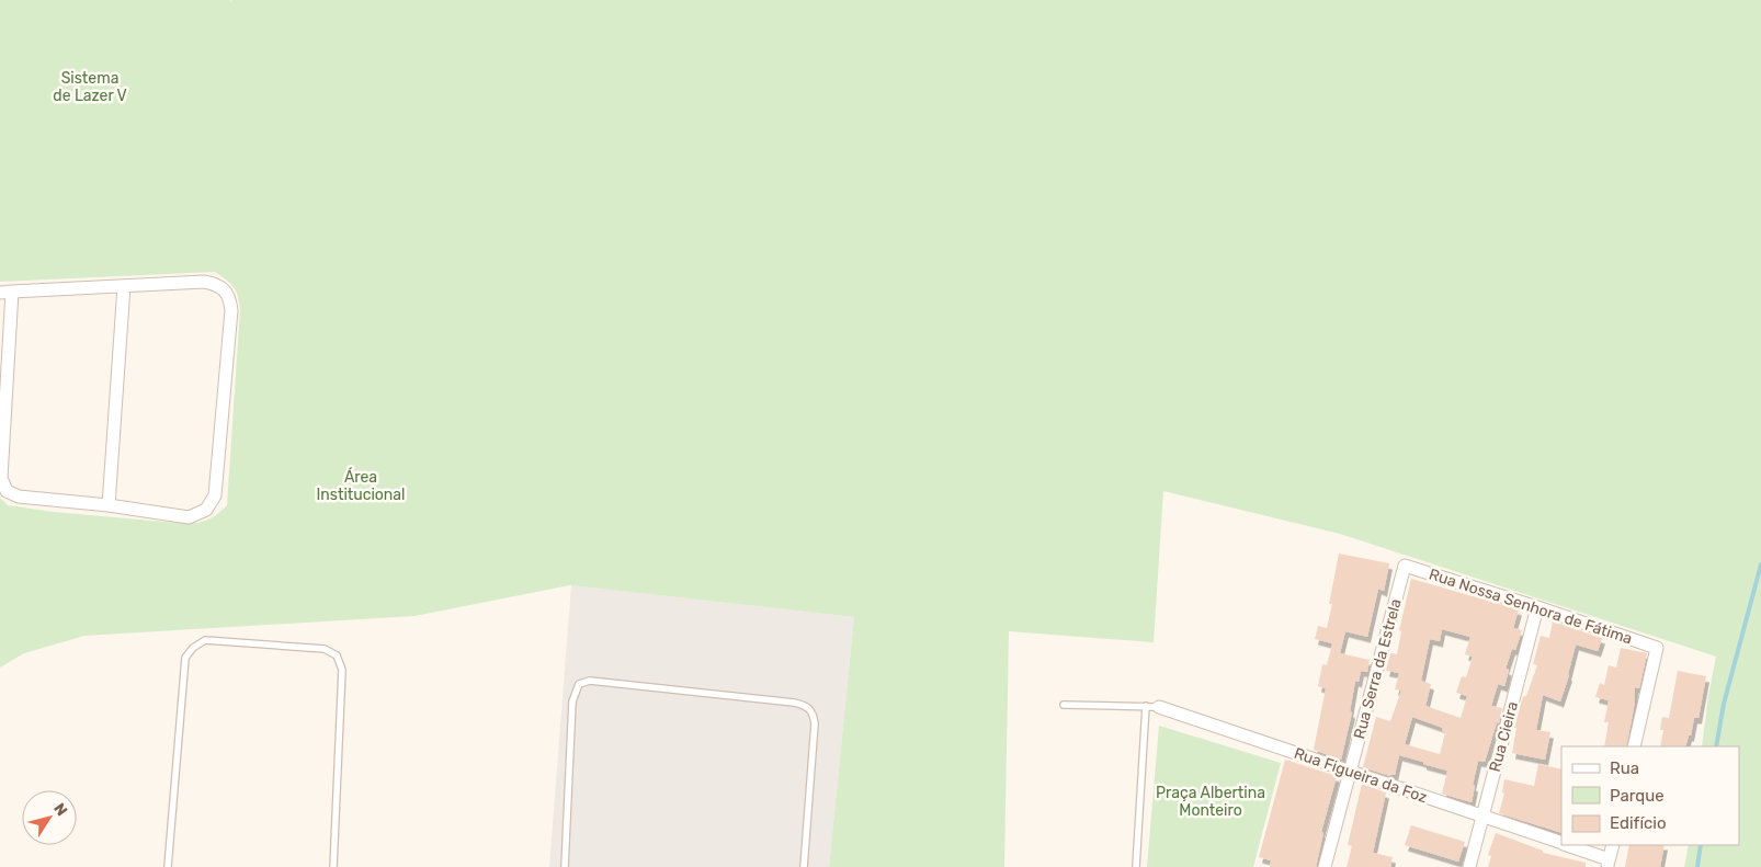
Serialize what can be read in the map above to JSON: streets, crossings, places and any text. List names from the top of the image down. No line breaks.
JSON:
{"streets":{"street":["Rua Nossa Senhora de Fátima","Rua Serra da Estrela","Rua Cieira","Rua Figueira da Foz"]},"crossings":[["Rua Nossa Senhora de Fátima","Rua Serra da Estrela"],["Rua Nossa Senhora de Fátima","Rua Cieira"],["Rua Serra da Estrela","Rua Figueira da Foz"],["Rua Cieira","Rua Figueira da Foz"]],"parks":["Sistema de Lazer V","Área Institucional","Praça Albertina Monteiro"],"legend":["Rua","Parque","Edifício"],"north":"top right"}
